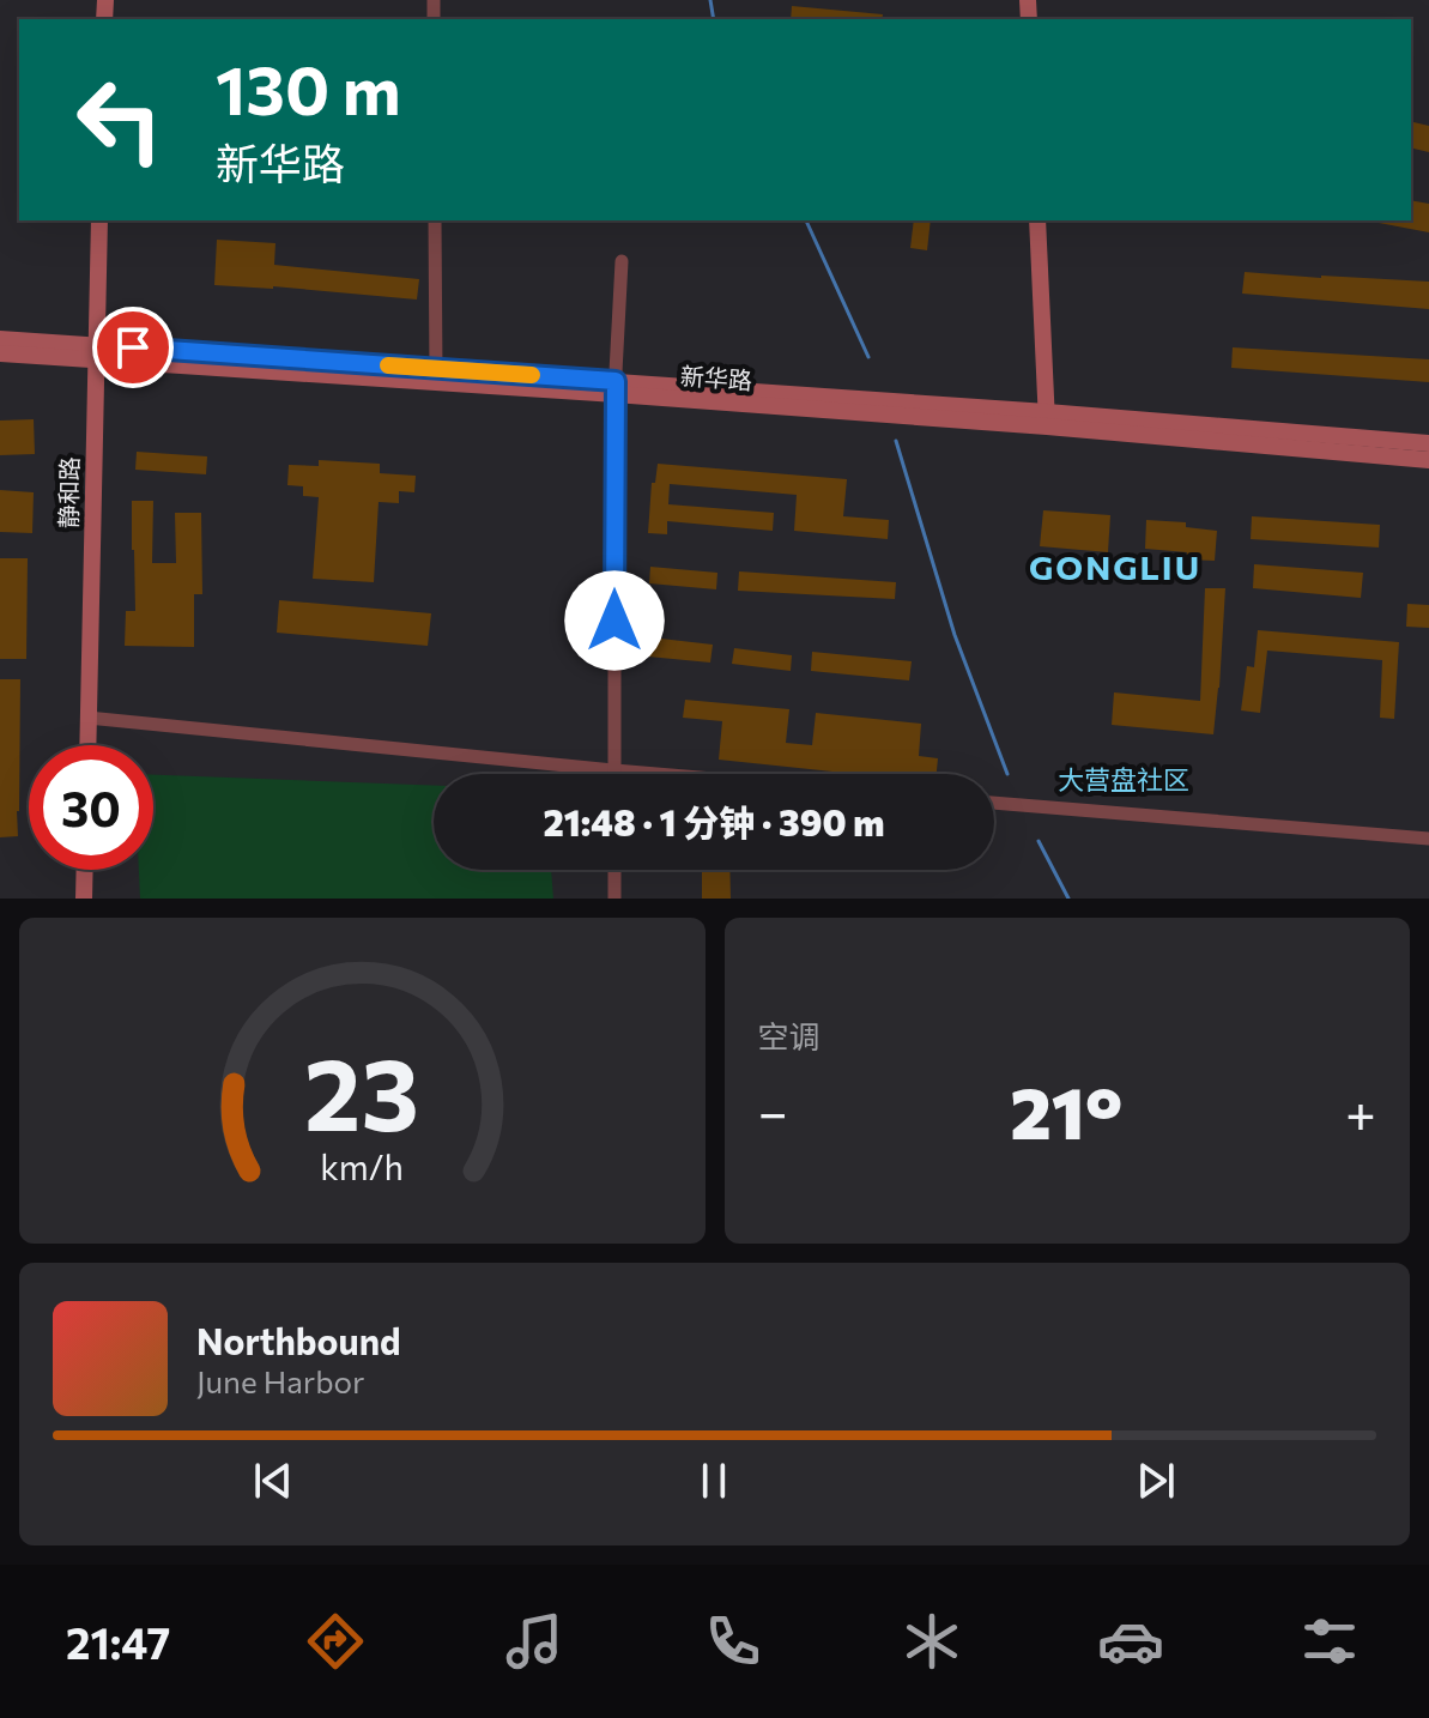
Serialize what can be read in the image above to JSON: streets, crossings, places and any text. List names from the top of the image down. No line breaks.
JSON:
{"streets":{"main road":["新华路","静和路"]},"crossings":[["新华路","静和路"]],"districts":["GONGLIU","大营盘社区"],"page":{"turn":["130 m","新华路"],"limit":"30","trip":"21:48 · 1 分钟 · 390 m","tile":"空调","heat":["−","21°","+"],"song":["Northbound","June Harbor"],"tabs":"21:47","gauge":["23","km/h"]}}
